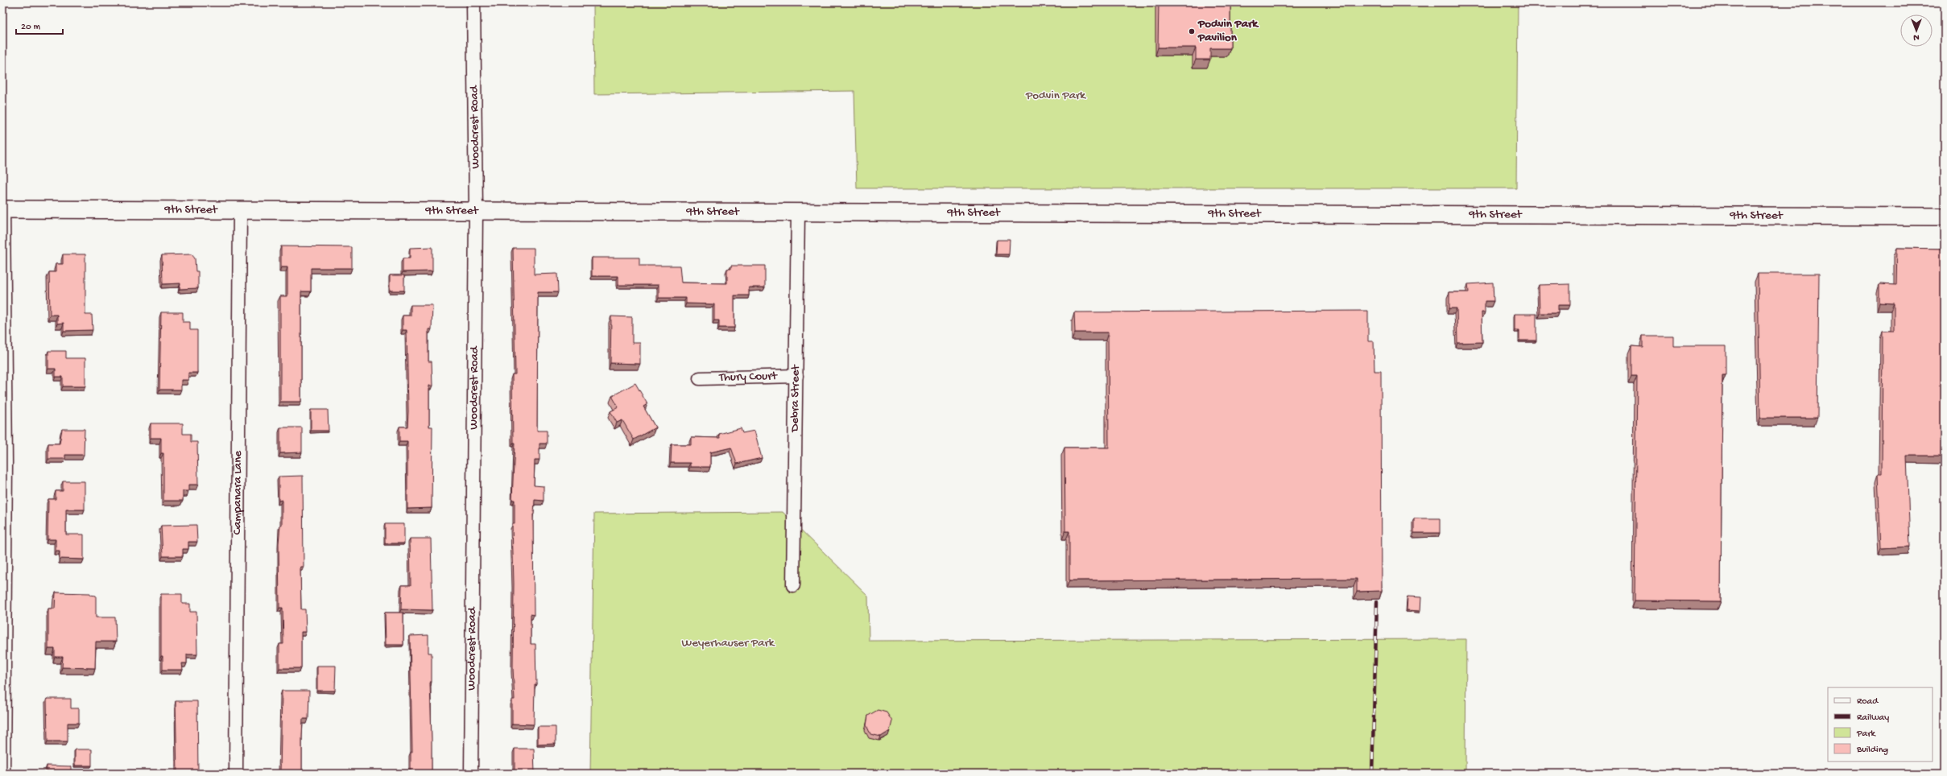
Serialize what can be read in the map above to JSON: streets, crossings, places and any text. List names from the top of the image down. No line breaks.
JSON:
{"streets":{"street":["Woodcrest Road","9th Street","Thury Court","Debra Street","Campanara Lane"]},"crossings":[["Woodcrest Road","9th Street"],["9th Street","Debra Street"],["9th Street","Campanara Lane"],["Thury Court","Debra Street"]],"parks":["Podvin Park","Weyerhauser Park"],"places":["Podvin Park Pavilion"],"legend":["Road","Railway","Park","Building"],"scale_bar":"20 m","north":"bottom"}
